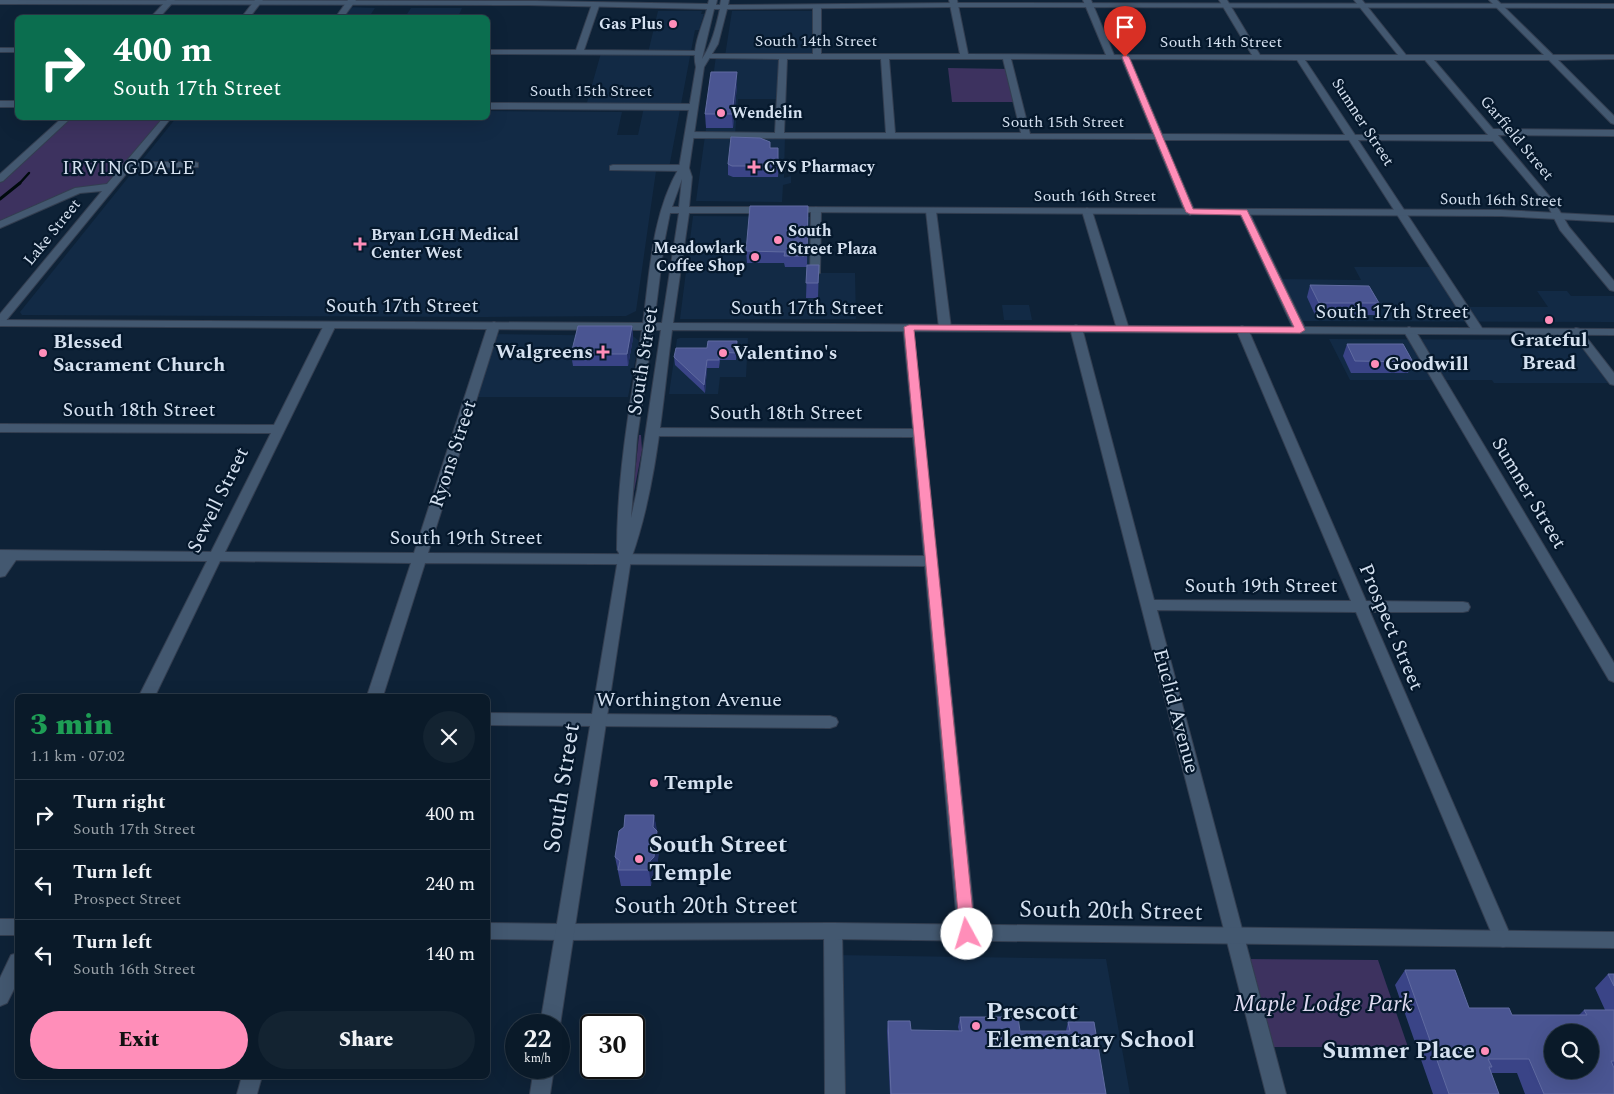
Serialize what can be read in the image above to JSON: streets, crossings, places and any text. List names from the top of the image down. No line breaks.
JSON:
{"streets":{"main road":["Garfield Street","South 17th Street"],"street":["South 14th Street","South 15th Street","Sumner Street","South 16th Street","Lake Street","South Street","South 18th Street","Ryons Street","Sewell Street","South 19th Street","Prospect Street","Worthington Avenue","Euclid Avenue","South 20th Street"]},"crossings":[["South 14th Street","Sumner Street"],["South 14th Street","Garfield Street"],["South 14th Street","South Street"],["South 15th Street","Sumner Street"],["South 15th Street","Garfield Street"],["South 15th Street","South Street"],["Sumner Street","South 16th Street"],["Sumner Street","South 17th Street"],["Garfield Street","South 16th Street"],["South 16th Street","South Street"],["Lake Street","South 17th Street"],["South 17th Street","South Street"],["South 17th Street","Ryons Street"],["South 17th Street","Sewell Street"],["South 17th Street","Prospect Street"],["South 17th Street","Euclid Avenue"],["South Street","South 18th Street"],["South Street","South 19th Street"],["South Street","Worthington Avenue"],["South Street","South 20th Street"],["South 18th Street","Sewell Street"],["Ryons Street","South 19th Street"],["Sewell Street","South 19th Street"],["South 19th Street","Prospect Street"],["South 19th Street","Euclid Avenue"],["Prospect Street","South 20th Street"],["Euclid Avenue","South 20th Street"]],"districts":["IRVINGDALE"],"parks":["Maple Lodge Park"],"places":{"other":["Gas Plus","Wendelin","South Street Plaza","Meadowlark Coffee Shop","Grateful Bread","Blessed Sacrament Church","Valentino's","Goodwill","Temple","South Street Temple","Prescott Elementary School","Sumner Place"],"health":["CVS Pharmacy","Bryan LGH Medical Center West","Walgreens"]},"page":{"turn":["400 m","South 17th Street"],"heading":["3 min","1.1 km · 07:02"],"list":[{"name":"Turn right","note":"South 17th Street","value":"400 m"},{"name":"Turn left","note":"Prospect Street","value":"240 m"},{"name":"Turn left","note":"South 16th Street","value":"140 m"}],"buttons":["Exit","Share"],"speed":"22 km/h","limit":"30"}}
